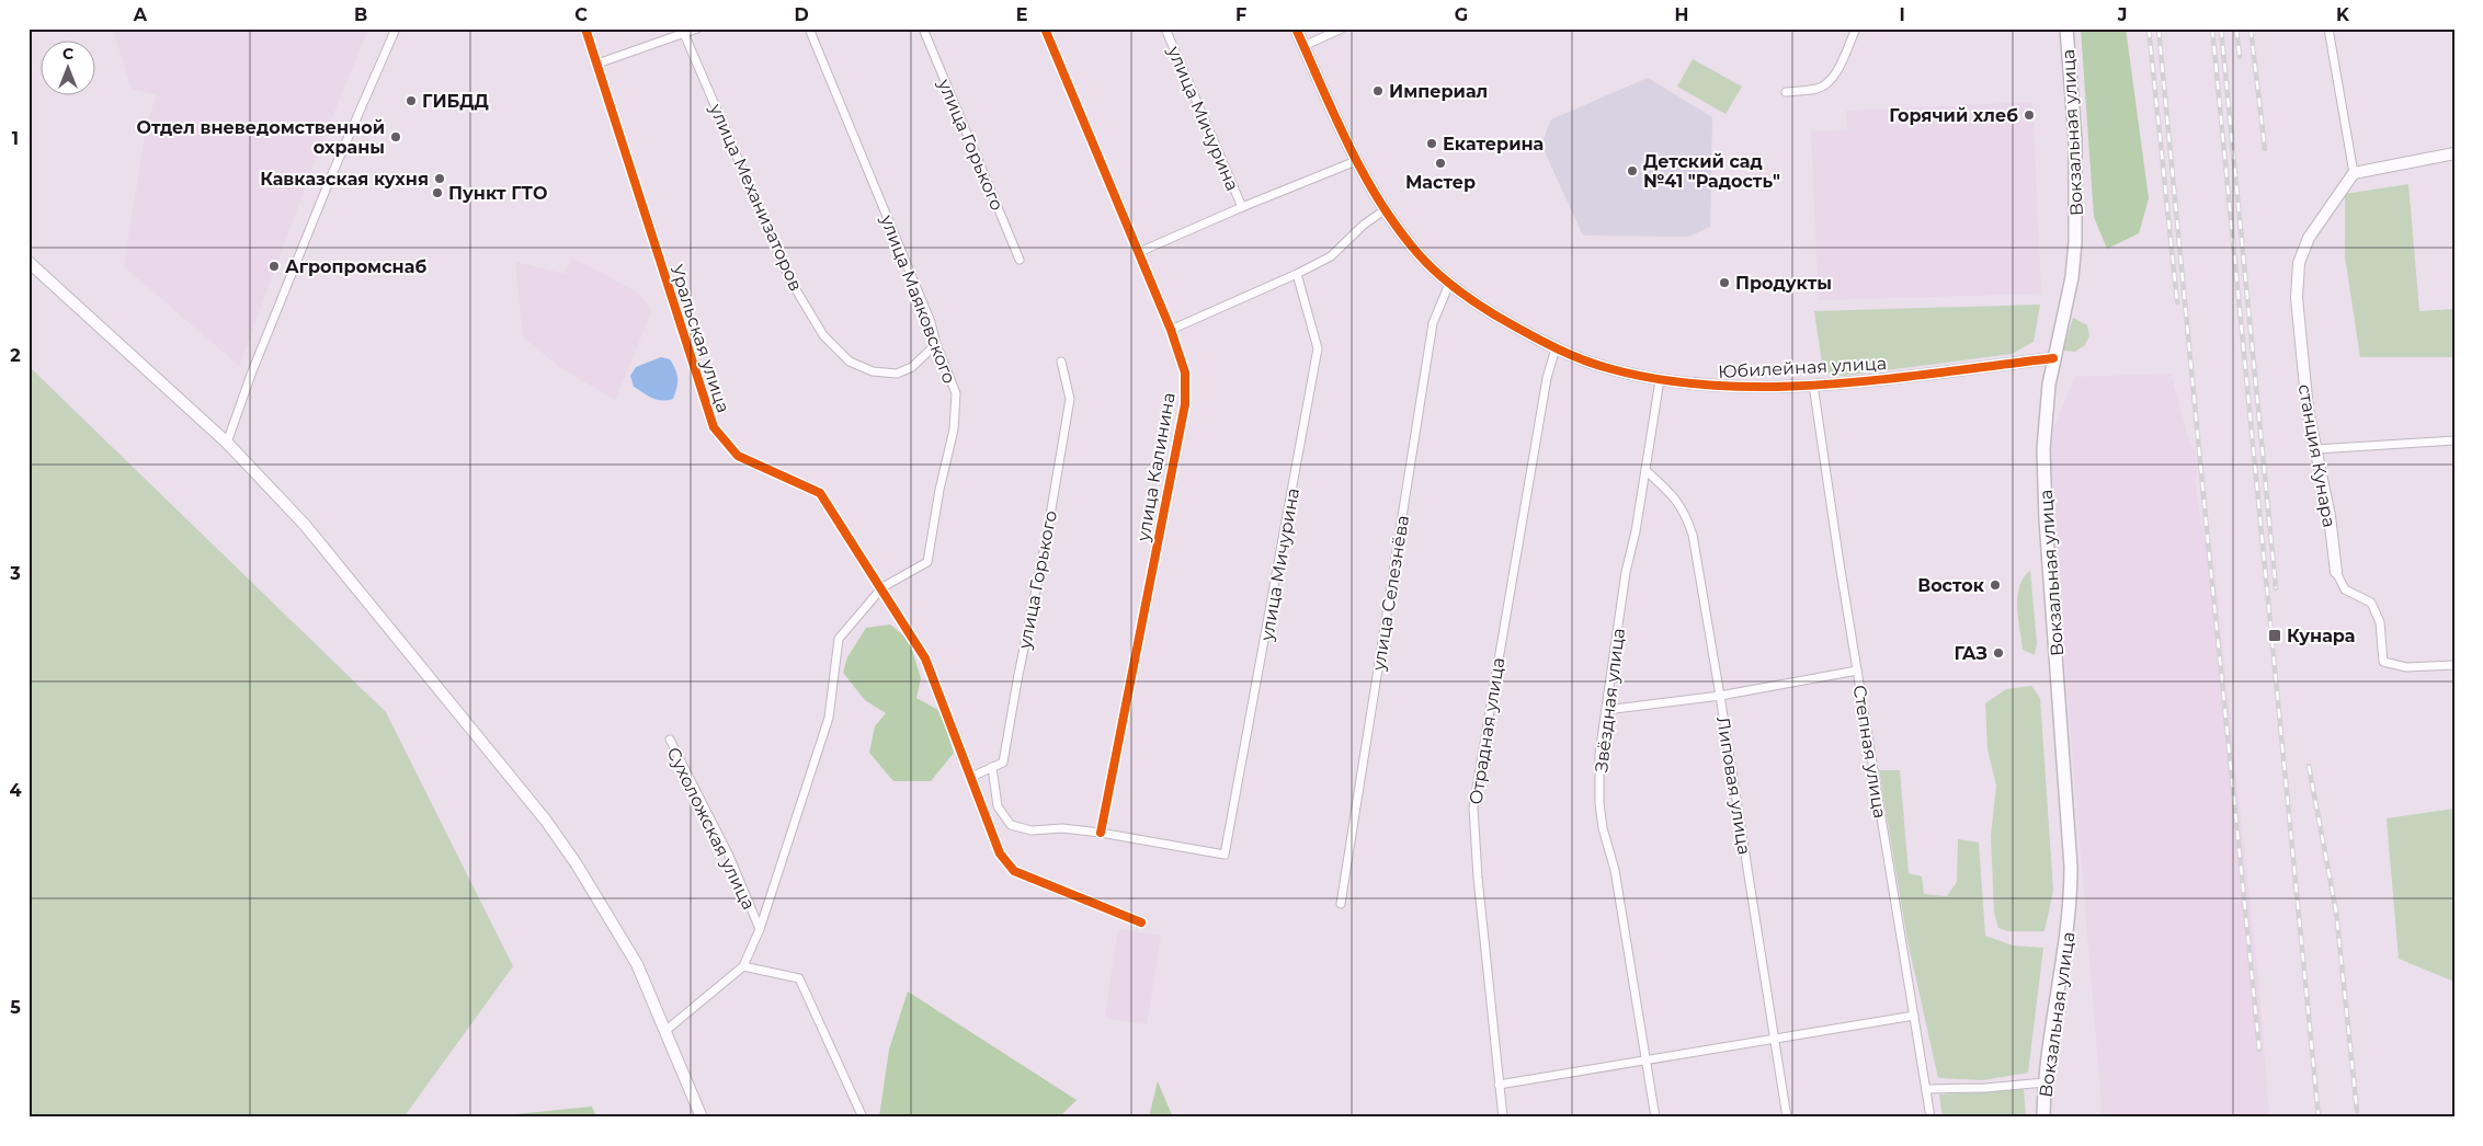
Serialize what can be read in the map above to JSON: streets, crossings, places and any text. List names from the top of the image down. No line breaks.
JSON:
{"streets":{"main road":["Вокзальная улица"],"street":["улица Мичурина","улица Горького","улица Механизаторов","улица Маяковского","Уральская улица","Юбилейная улица","станция Кунара","улица Калинина","улица Селезнёва","Звёздная улица","Отрадная улица","Степная улица","Липовая улица","Сухоложская улица"]},"crossings":[["улица Мичурина","улица Калинина"],["Вокзальная улица","Юбилейная улица"],["улица Механизаторов","улица Маяковского"],["улица Маяковского","Уральская улица"],["Юбилейная улица","улица Селезнёва"],["Юбилейная улица","Звёздная улица"],["Юбилейная улица","Отрадная улица"],["Юбилейная улица","Степная улица"],["Звёздная улица","Липовая улица"]],"places":{"other":["Империал","ГИБДД","Горячий хлеб","Отдел вневедомственной охраны","Екатерина","Мастер","Детский сад №41 \"Радость\"","Кавказская кухня","Пункт ГТО","Агропромснаб","Продукты","Восток","ГАЗ"],"transit":["Кунара"]},"north":"top","grid":{"columns":["A","B","C","D","E","F","G","H","I","J","K"],"rows":["1","2","3","4","5"]}}
